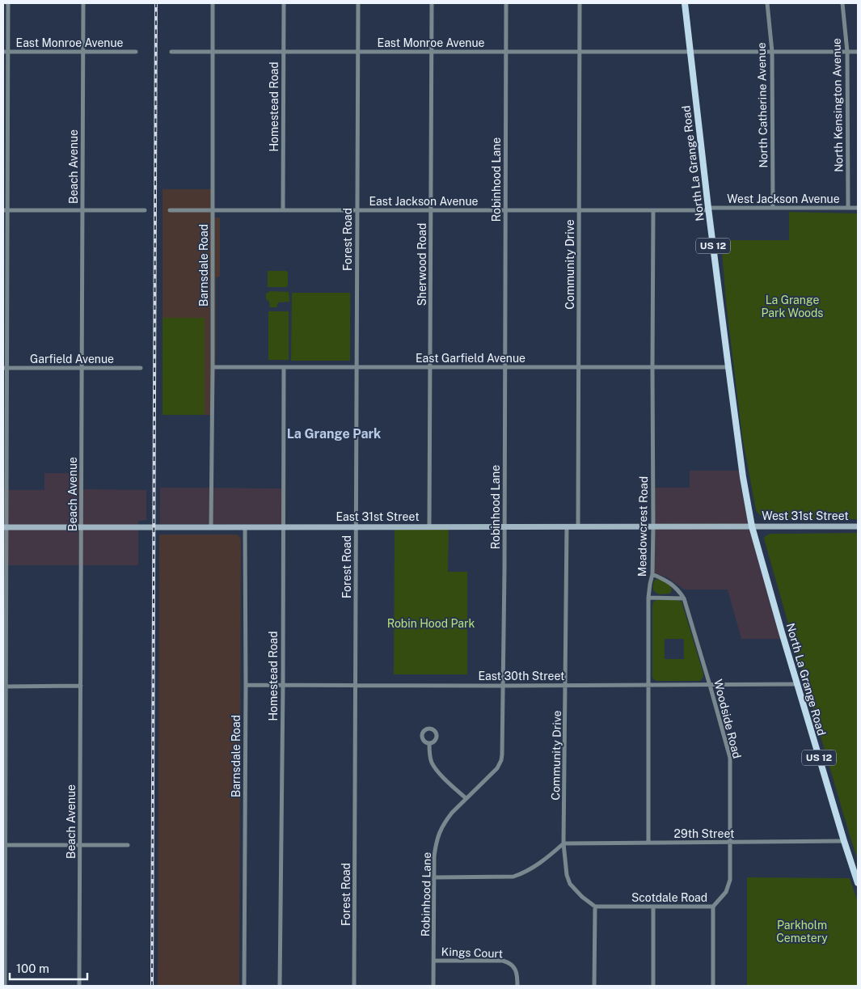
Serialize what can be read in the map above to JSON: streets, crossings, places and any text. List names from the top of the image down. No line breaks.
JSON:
{"streets":{"main road":["North La Grange Road","US 12","West 31st Street","East 31st Street"],"street":["East Monroe Avenue","North Catherine Avenue","North Kensington Avenue","Homestead Road","Beach Avenue","Robinhood Lane","West Jackson Avenue","East Jackson Avenue","Forest Road","Sherwood Road","Community Drive","Barnsdale Road","East Garfield Avenue","Garfield Avenue","Meadowcrest Road","East 30th Street","Woodside Road","29th Street","Scotdale Road","Kings Court"]},"crossings":[["East Monroe Avenue","North Catherine Avenue"],["East Monroe Avenue","North Kensington Avenue"],["East Monroe Avenue","Homestead Road"],["East Monroe Avenue","North La Grange Road"],["East Monroe Avenue","Beach Avenue"],["East Monroe Avenue","Robinhood Lane"],["East Monroe Avenue","Forest Road"],["East Monroe Avenue","Sherwood Road"],["East Monroe Avenue","Community Drive"],["East Monroe Avenue","Barnsdale Road"],["North Catherine Avenue","West Jackson Avenue"],["North Kensington Avenue","West Jackson Avenue"],["Homestead Road","East Jackson Avenue"],["Homestead Road","East Garfield Avenue"],["Homestead Road","East 31st Street"],["Homestead Road","East 30th Street"],["North La Grange Road","West Jackson Avenue"],["North La Grange Road","East Jackson Avenue"],["North La Grange Road","East Garfield Avenue"],["North La Grange Road","West 31st Street"],["North La Grange Road","East 31st Street"],["North La Grange Road","East 30th Street"],["North La Grange Road","29th Street"],["Beach Avenue","Garfield Avenue"],["Beach Avenue","East 31st Street"],["Robinhood Lane","East Jackson Avenue"],["Robinhood Lane","East Garfield Avenue"],["Robinhood Lane","East 31st Street"],["Robinhood Lane","East 30th Street"],["Robinhood Lane","Kings Court"],["West Jackson Avenue","East Jackson Avenue"],["East Jackson Avenue","Forest Road"],["East Jackson Avenue","Sherwood Road"],["East Jackson Avenue","Community Drive"],["East Jackson Avenue","Barnsdale Road"],["East Jackson Avenue","Meadowcrest Road"],["Forest Road","East Garfield Avenue"],["Forest Road","East 31st Street"],["Forest Road","East 30th Street"],["Sherwood Road","East Garfield Avenue"],["Sherwood Road","East 31st Street"],["Community Drive","East Garfield Avenue"],["Community Drive","East 31st Street"],["Community Drive","East 30th Street"],["Community Drive","29th Street"],["Community Drive","Scotdale Road"],["Barnsdale Road","East Garfield Avenue"],["Barnsdale Road","East 31st Street"],["Barnsdale Road","East 30th Street"],["East Garfield Avenue","Meadowcrest Road"],["West 31st Street","East 31st Street"],["East 31st Street","Meadowcrest Road"],["Meadowcrest Road","East 30th Street"],["Meadowcrest Road","Woodside Road"],["Meadowcrest Road","29th Street"],["East 30th Street","Woodside Road"],["Woodside Road","29th Street"],["Woodside Road","Scotdale Road"]],"districts":["La Grange Park"],"parks":["La Grange Park Woods","Robin Hood Park","Parkholm Cemetery"],"scale_bar":"100 m"}
